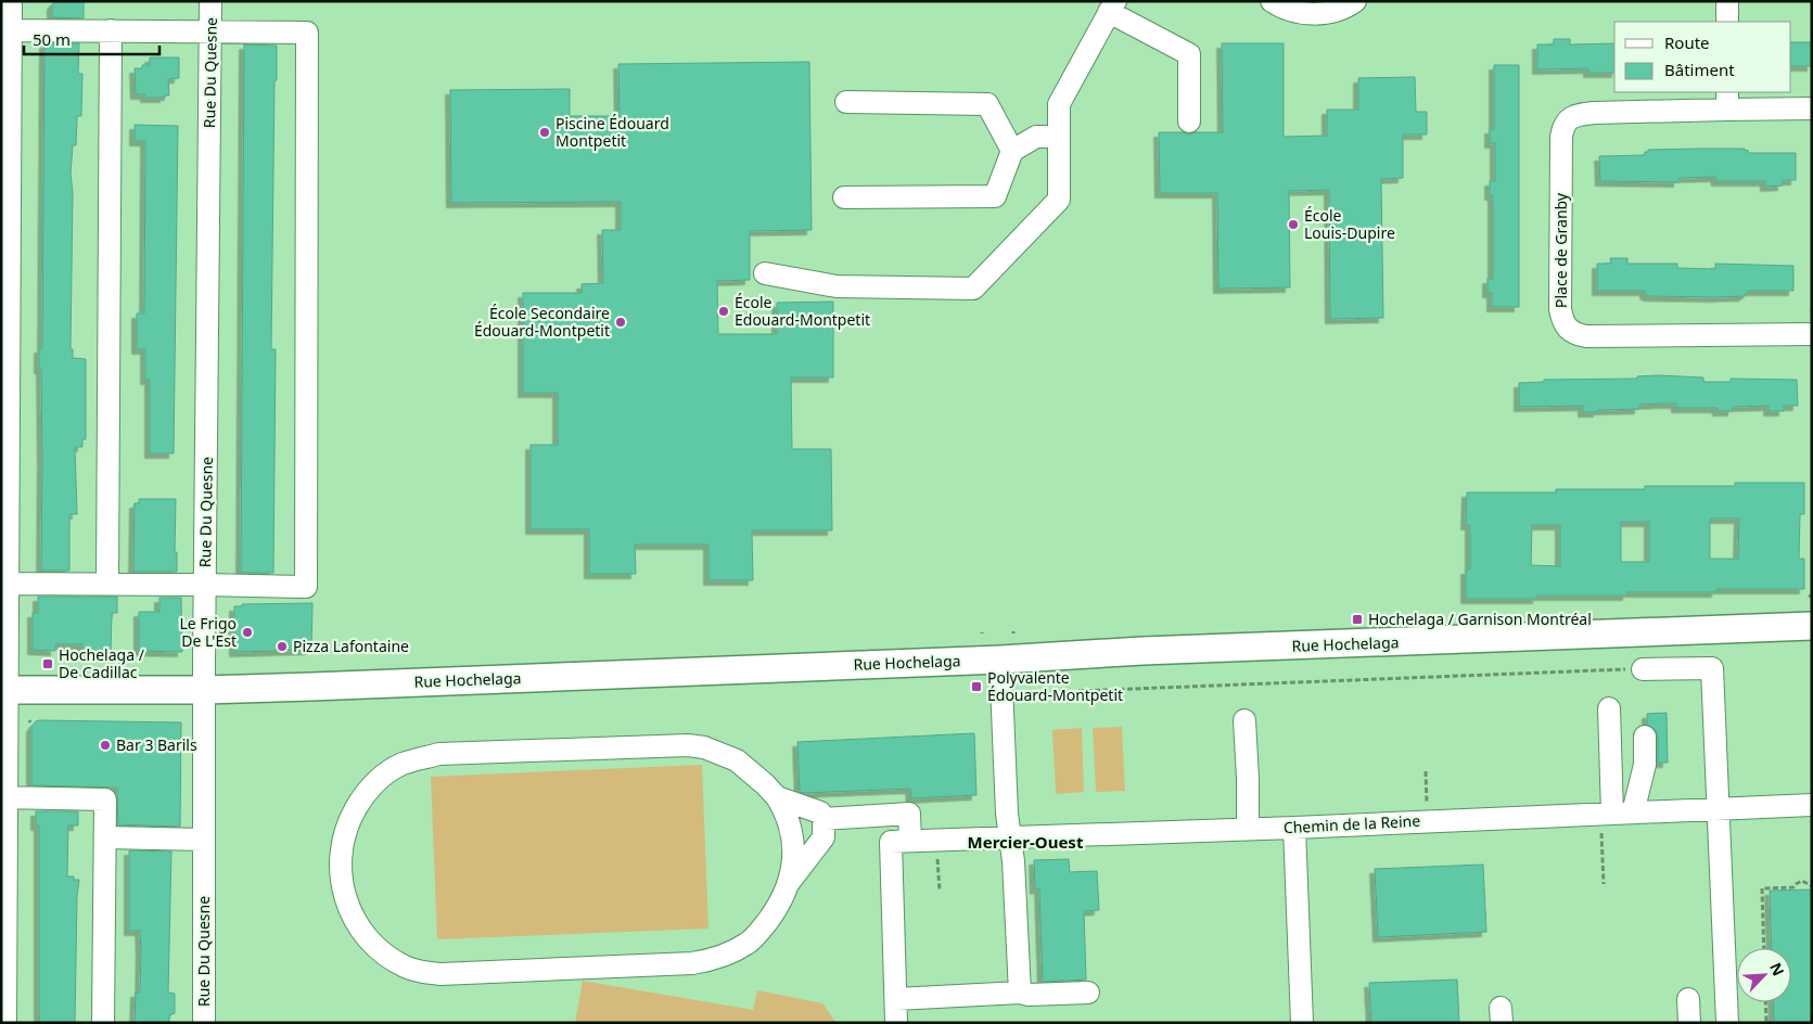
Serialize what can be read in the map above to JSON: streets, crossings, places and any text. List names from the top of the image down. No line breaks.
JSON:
{"streets":{"main road":["Rue Hochelaga"],"street":["Rue Du Quesne","Place de Granby","Chemin de la Reine"]},"crossings":[["Rue Du Quesne","Rue Hochelaga"]],"districts":["Mercier-Ouest"],"places":{"other":["Piscine Édouard Montpetit","École Louis-Dupire","École Edouard-Montpetit","École Secondaire Édouard-Montpetit","Le Frigo De L'Est","Pizza Lafontaine","Bar 3 Barils"],"transit":["Hochelaga / Garnison Montréal","Hochelaga / De Cadillac","Polyvalente Édouard-Montpetit"]},"legend":["Route","Bâtiment"],"scale_bar":"50 m","north":"top right"}
